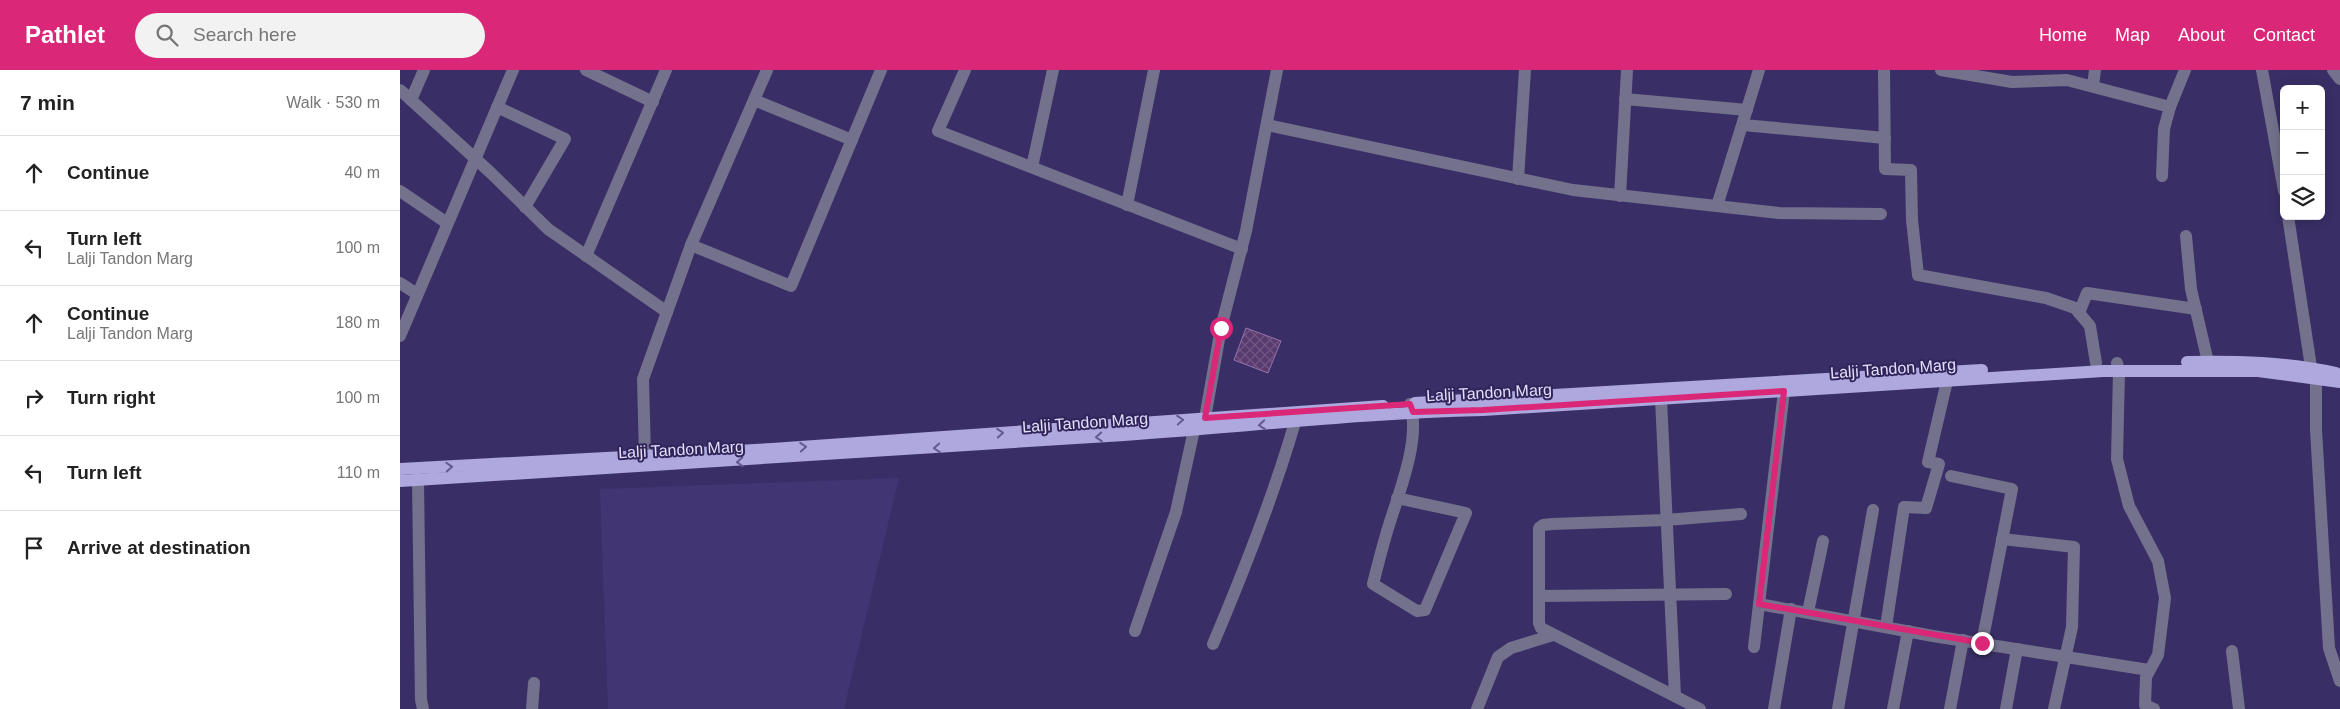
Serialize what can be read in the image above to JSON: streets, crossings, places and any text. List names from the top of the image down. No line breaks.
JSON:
{"streets":{"main road":["Lalji Tandon Marg"]},"page":{"header":"Pathlet","search":"Search here","nav":["Home","Map","About","Contact"],"heading":["7 min","Walk · 530 m"],"map_buttons":["+","−"],"list":[["Continue","40 m"],["Turn left","Lalji Tandon Marg","100 m"],["Continue","Lalji Tandon Marg","180 m"],["Turn right","100 m"],["Turn left","110 m"],"Arrive at destination"]}}
